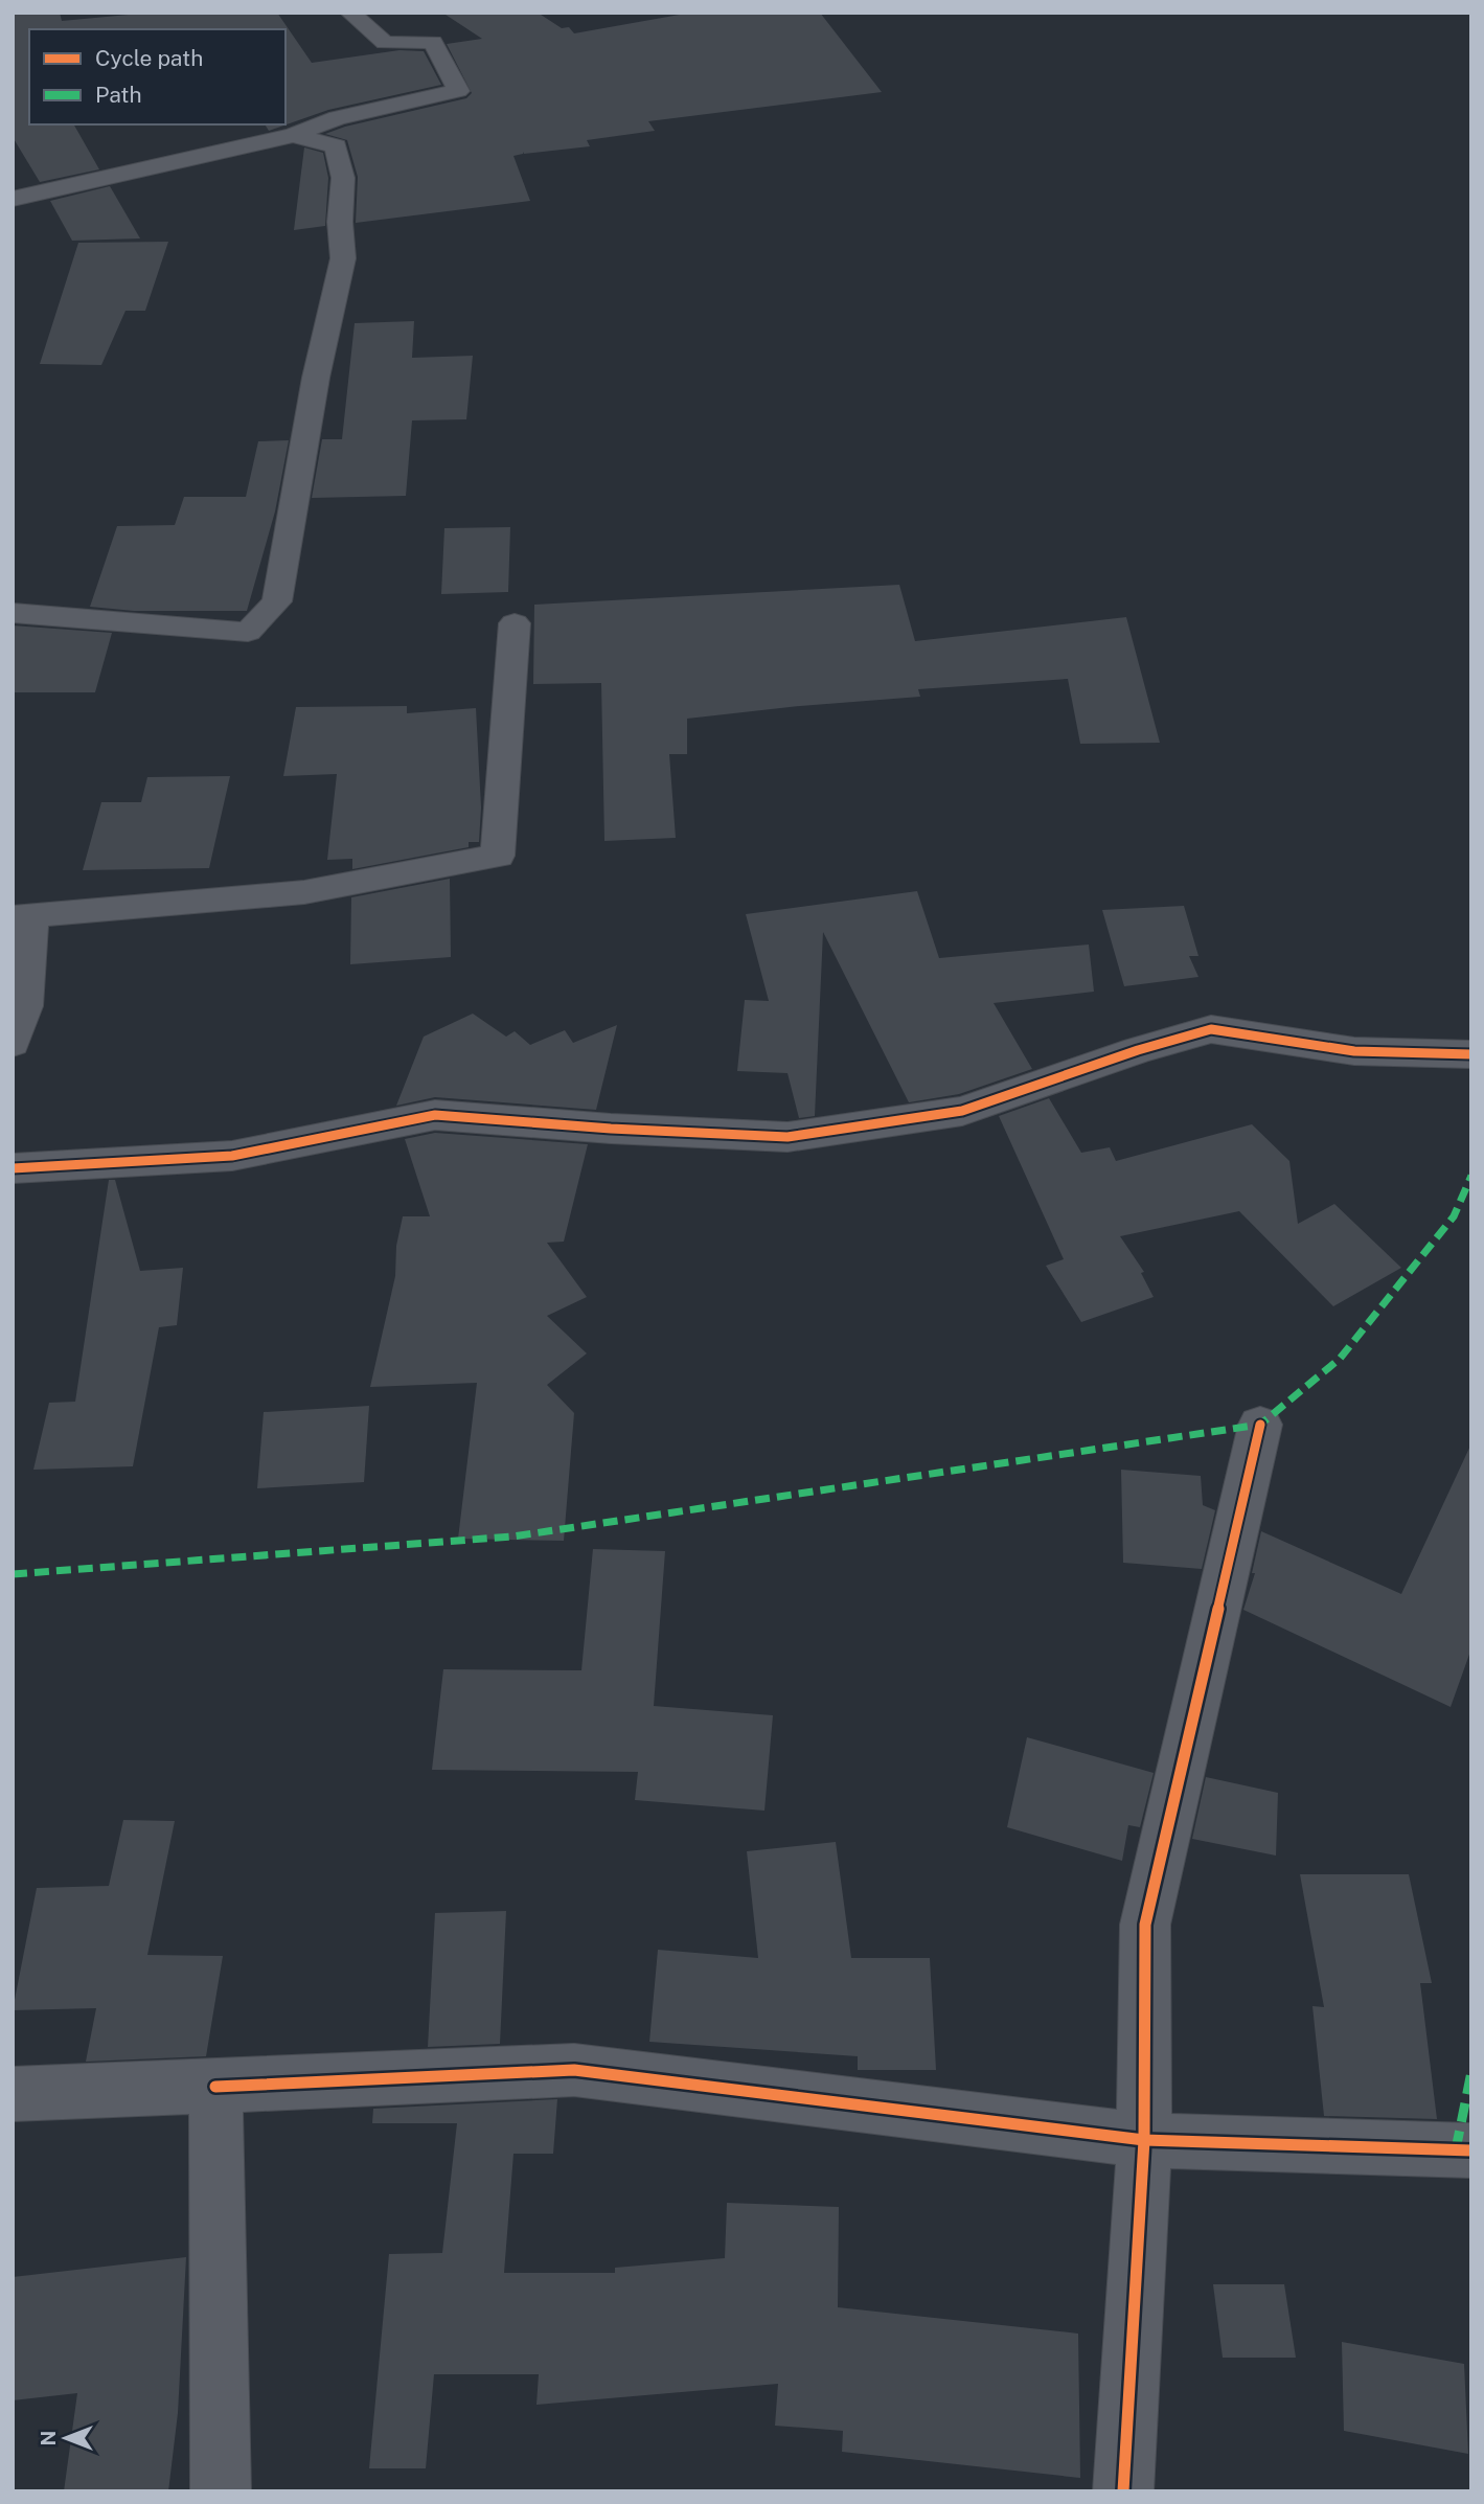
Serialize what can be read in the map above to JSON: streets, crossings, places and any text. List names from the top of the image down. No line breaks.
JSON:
{"legend":["Cycle path","Path"],"north":"left"}
